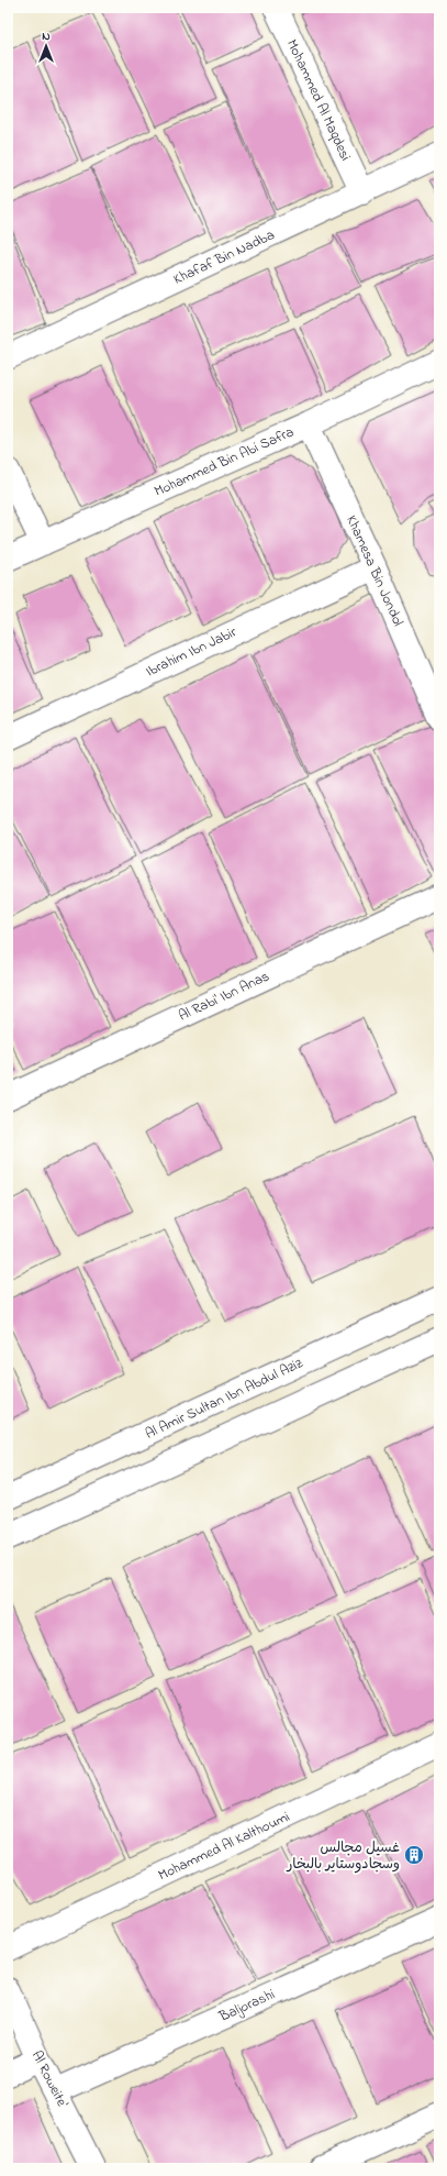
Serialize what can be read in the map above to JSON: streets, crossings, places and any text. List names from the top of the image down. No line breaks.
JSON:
{"streets":{"street":["Mohammed Al Maqdesi","Khafaf Bin Nadba","Mohammed Bin Abi Safra","Khamesa Bin Jondol","Ibrahim Ibn Jabir","Al Rabi' Ibn Anas","Al Amir Sultan Ibn Abdul Aziz","Mohammed Al Kalthoumi","Baljorashi","Al Roweite'"]},"crossings":[["Mohammed Al Maqdesi","Khafaf Bin Nadba"],["Mohammed Bin Abi Safra","Khamesa Bin Jondol"],["Khamesa Bin Jondol","Ibrahim Ibn Jabir"],["Baljorashi","Al Roweite'"]],"places":{"building":["غسيل مجالس وسجادوستاير بالبخار"]},"north":"top"}
